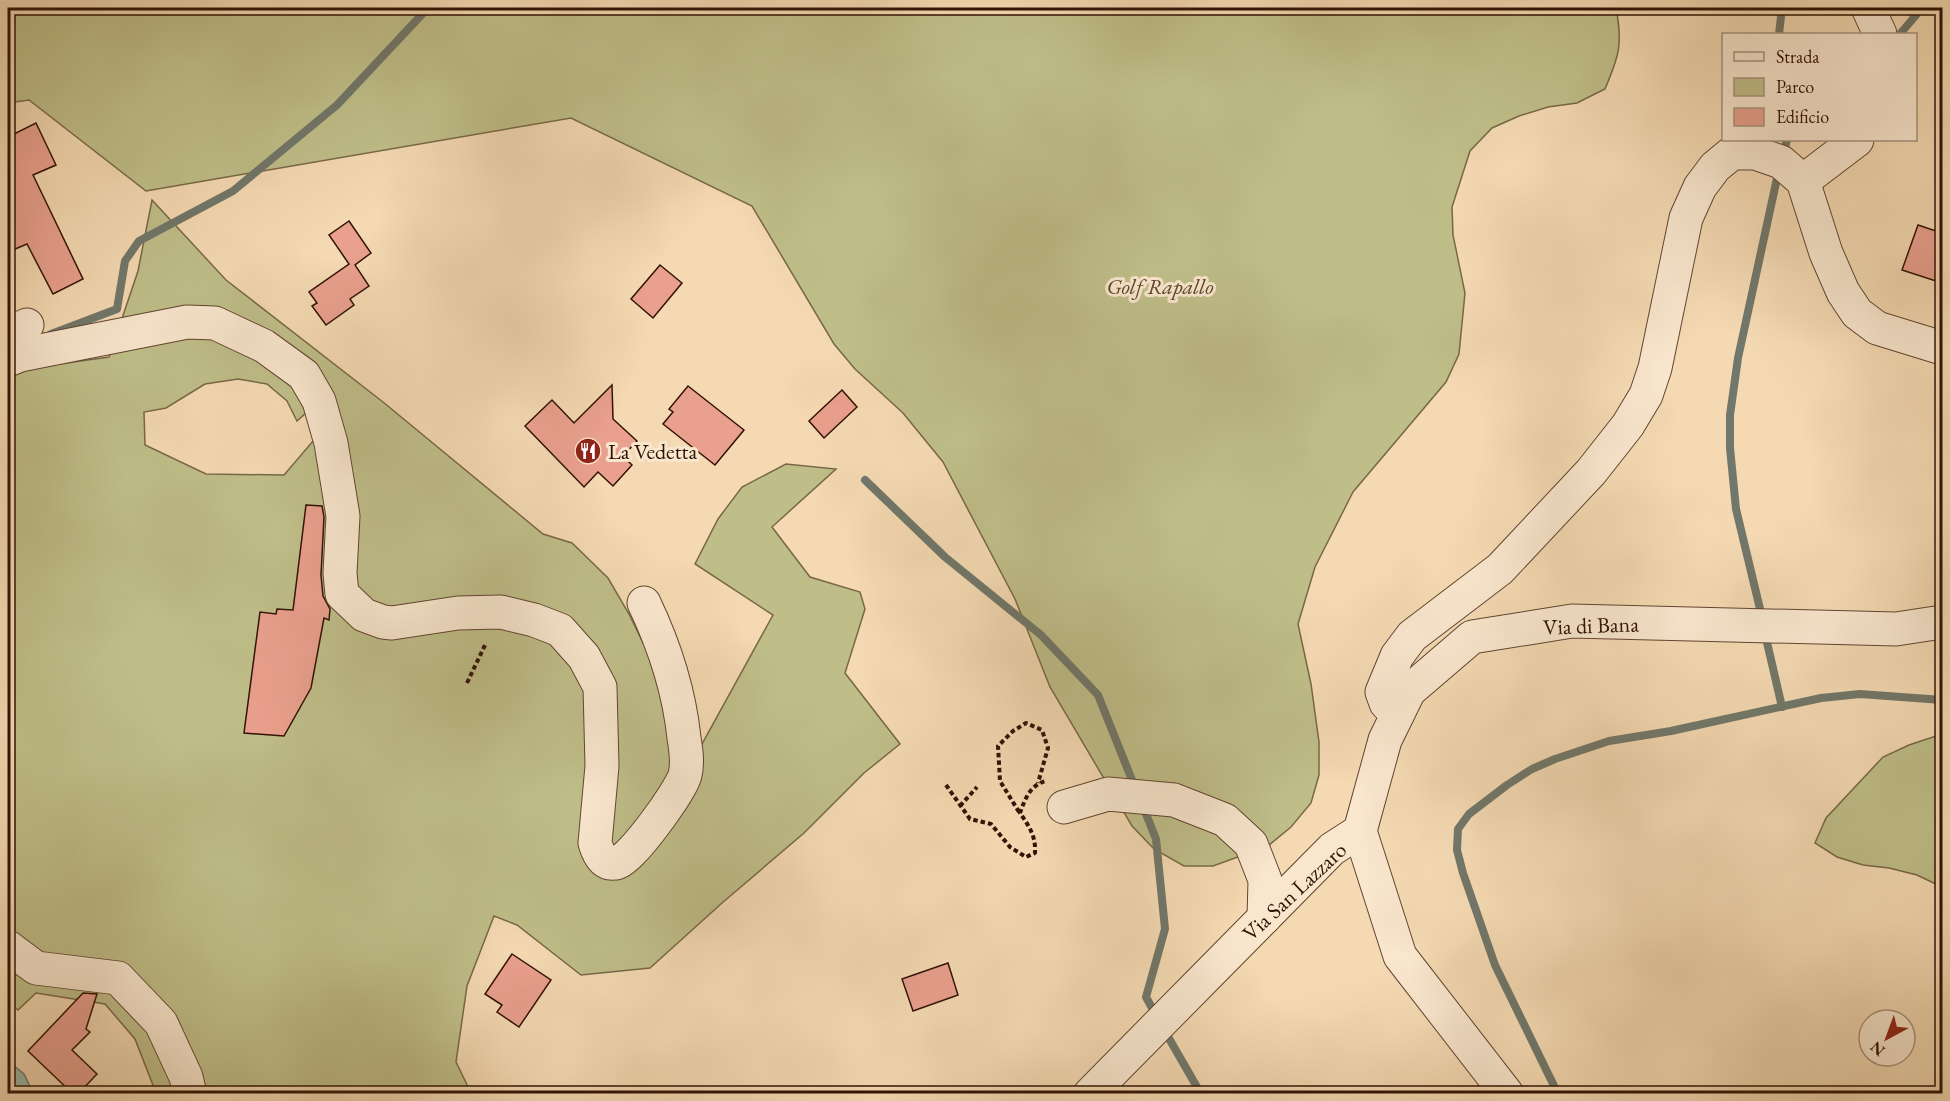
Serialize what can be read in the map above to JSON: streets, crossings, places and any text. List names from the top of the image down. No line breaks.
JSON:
{"streets":{"street":["Via di Bana","Via San Lazzaro"]},"crossings":[["Via di Bana","Via San Lazzaro"]],"parks":["Golf Rapallo"],"places":{"restaurant":["La Vedetta"]},"legend":["Strada","Parco","Edificio"],"north":"bottom left"}
